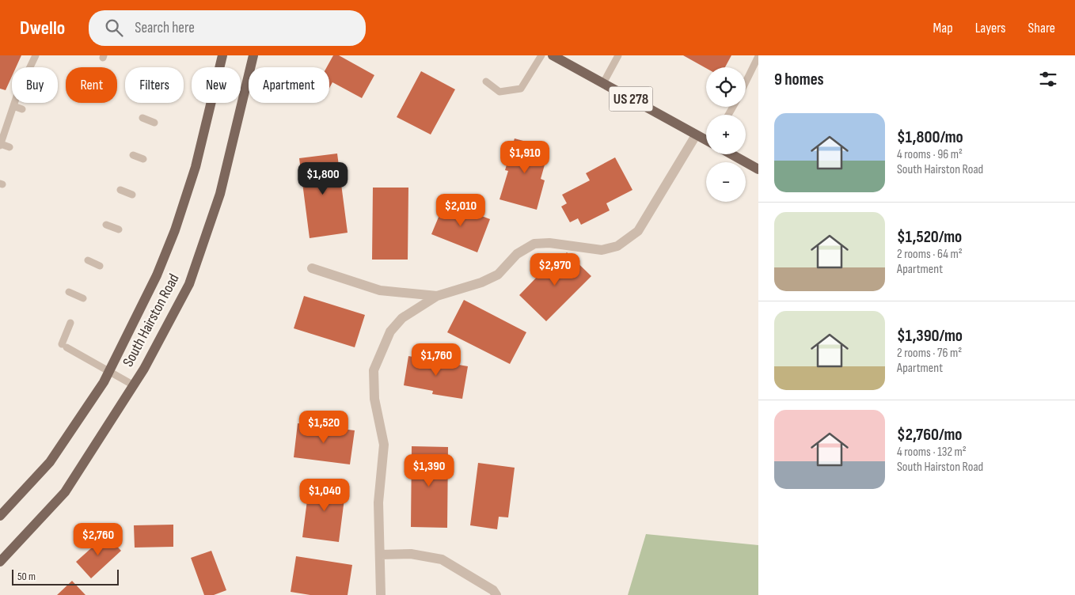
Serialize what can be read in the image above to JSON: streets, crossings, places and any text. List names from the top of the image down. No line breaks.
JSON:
{"streets":{"main road":["US 278","South Hairston Road"]},"scale_bar":"50 m","page":{"header":"Dwello","search":"Search here","nav":["Map","Layers","Share"],"heading":"9 homes","map_buttons":["+","−"],"chip":["Buy","Rent","Filters","New","Apartment"],"list":[{"name":"$1,800/mo","note":"4 rooms · 96 m² · South Hairston Road"},{"name":"$1,520/mo","note":"2 rooms · 64 m² · Apartment"},{"name":"$1,390/mo","note":"2 rooms · 76 m² · Apartment"},{"name":"$2,760/mo","note":"4 rooms · 132 m² · South Hairston Road"}],"price":["$1,910","$1,800","$2,010","$2,970","$1,760","$1,520","$1,390","$1,040","$2,760"],"scale":"50 m"}}
